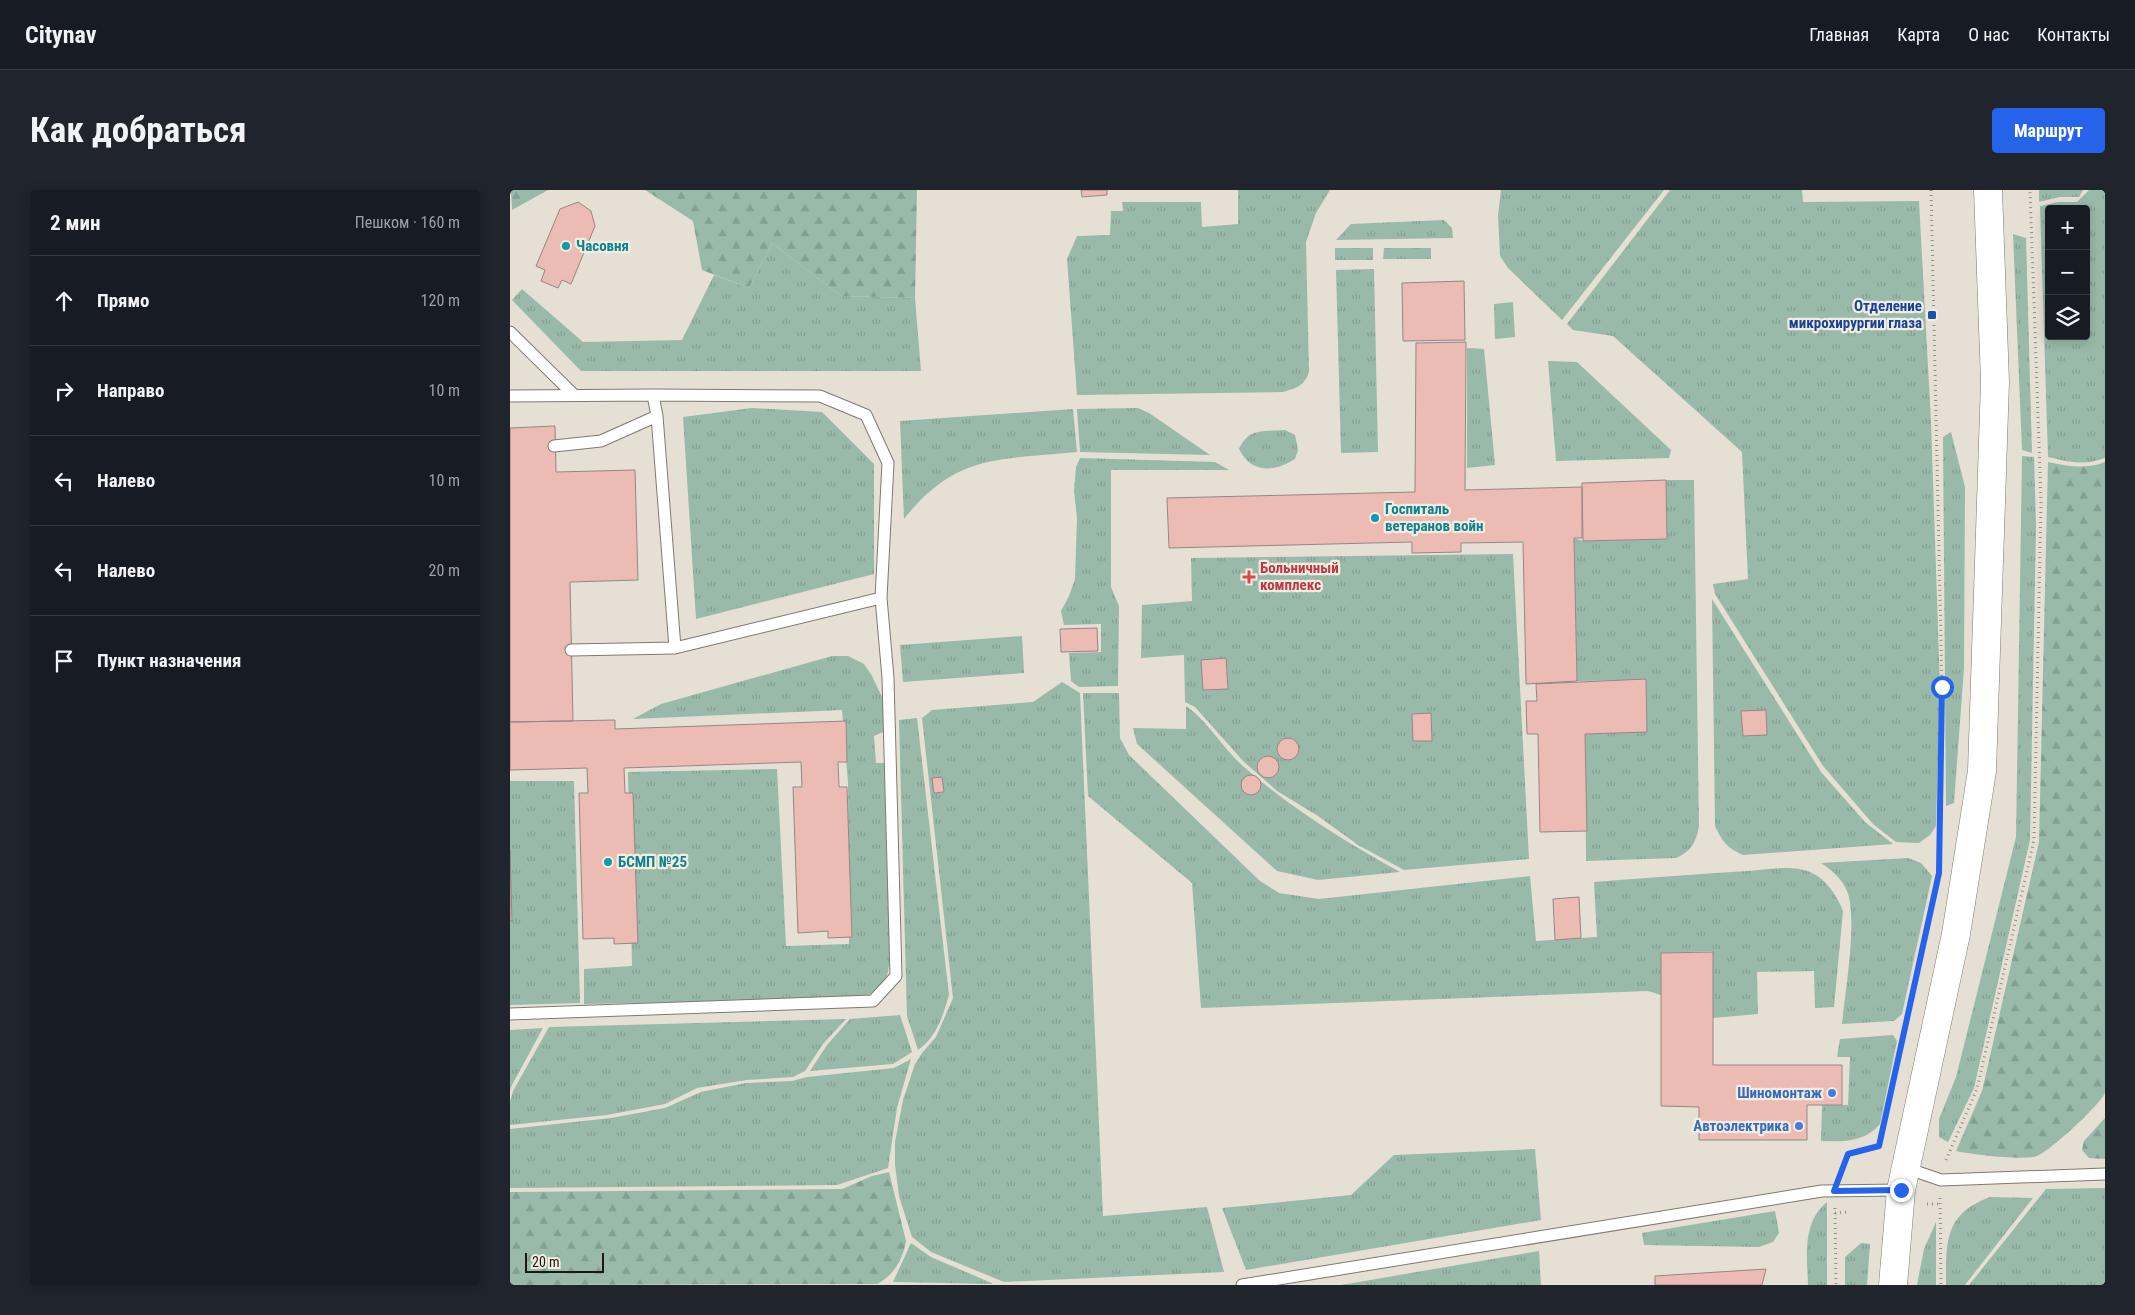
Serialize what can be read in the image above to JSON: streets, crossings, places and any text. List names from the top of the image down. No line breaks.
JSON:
{"places":{"other":["Часовня","Госпиталь ветеранов войн","БСМП №25","Шиномонтаж","Автоэлектрика"],"transit":["Отделение микрохирургии глаза"],"health":["Больничный комплекс"]},"scale_bar":"20 m","page":{"header":"Citynav","nav":["Главная","Карта","О нас","Контакты"],"buttons":"Маршрут","title":"Как добраться","heading":["2 мин","Пешком · 160 m"],"map_buttons":["+","−"],"list":[["Прямо","120 m"],["Направо","10 m"],["Налево","10 m"],["Налево","20 m"],"Пункт назначения"],"scale":"20 m"}}
